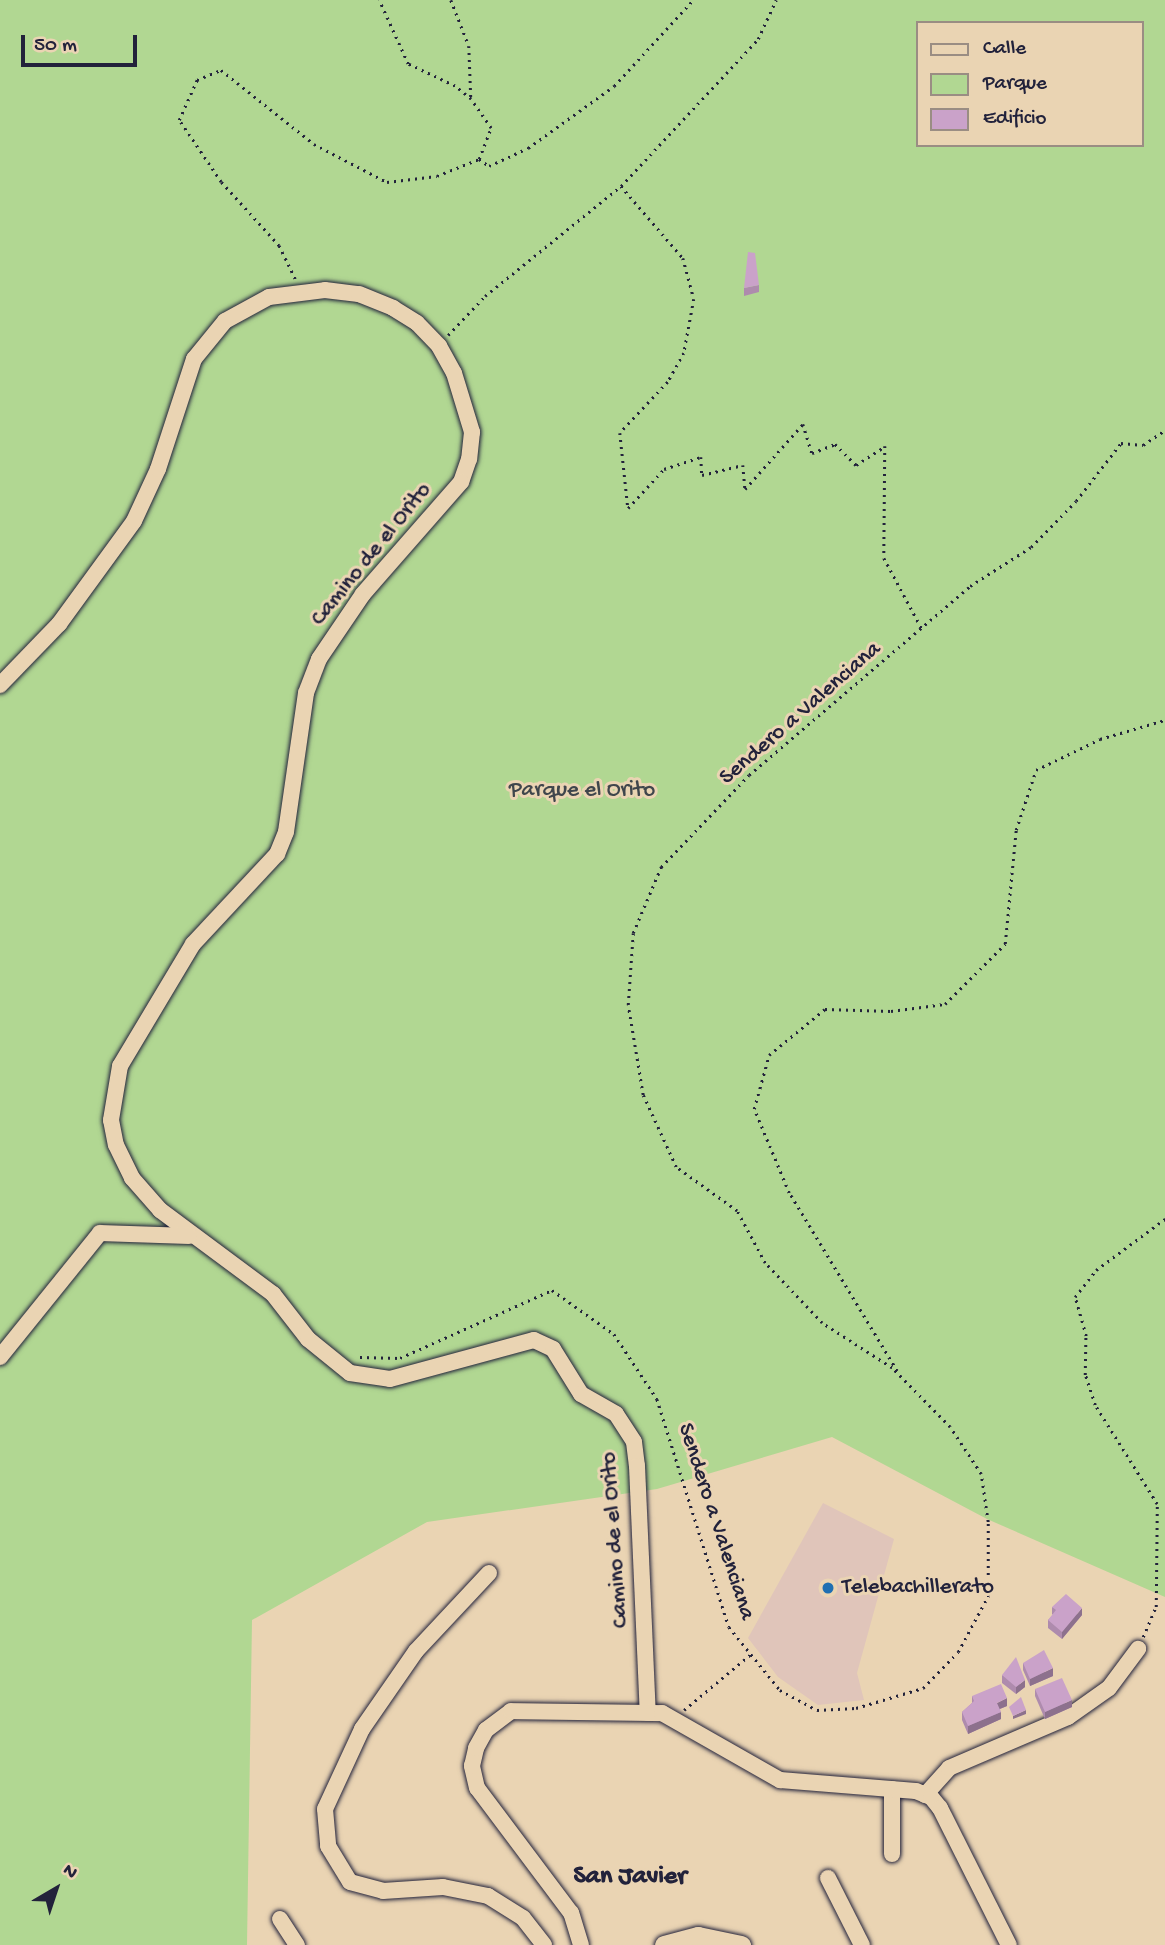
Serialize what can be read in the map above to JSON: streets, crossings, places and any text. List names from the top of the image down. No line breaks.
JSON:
{"streets":{"street":["Camino de el Orito"],"path":["Sendero a Valenciana"]},"districts":["San Javier"],"parks":["Parque el Orito"],"places":["Telebachillerato"],"legend":["Calle","Parque","Edificio"],"scale_bar":"50 m","north":"top right"}
